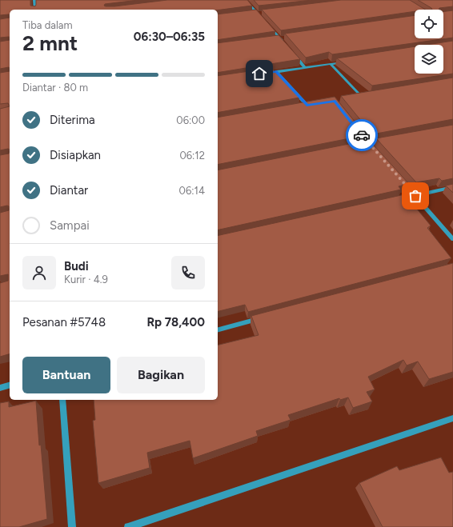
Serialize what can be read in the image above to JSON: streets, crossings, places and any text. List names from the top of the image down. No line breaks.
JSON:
{"page":{"heading":["2 mnt","Tiba dalam","06:30–06:35"],"panel":["Budi","Kurir · 4.9","Pesanan #5748","Rp 78,400"],"bar":"Diantar · 80 m","list":[["Diterima","06:00"],["Disiapkan","06:12"],["Diantar","06:14"],"Sampai"],"buttons":["Bantuan","Bagikan"]}}
